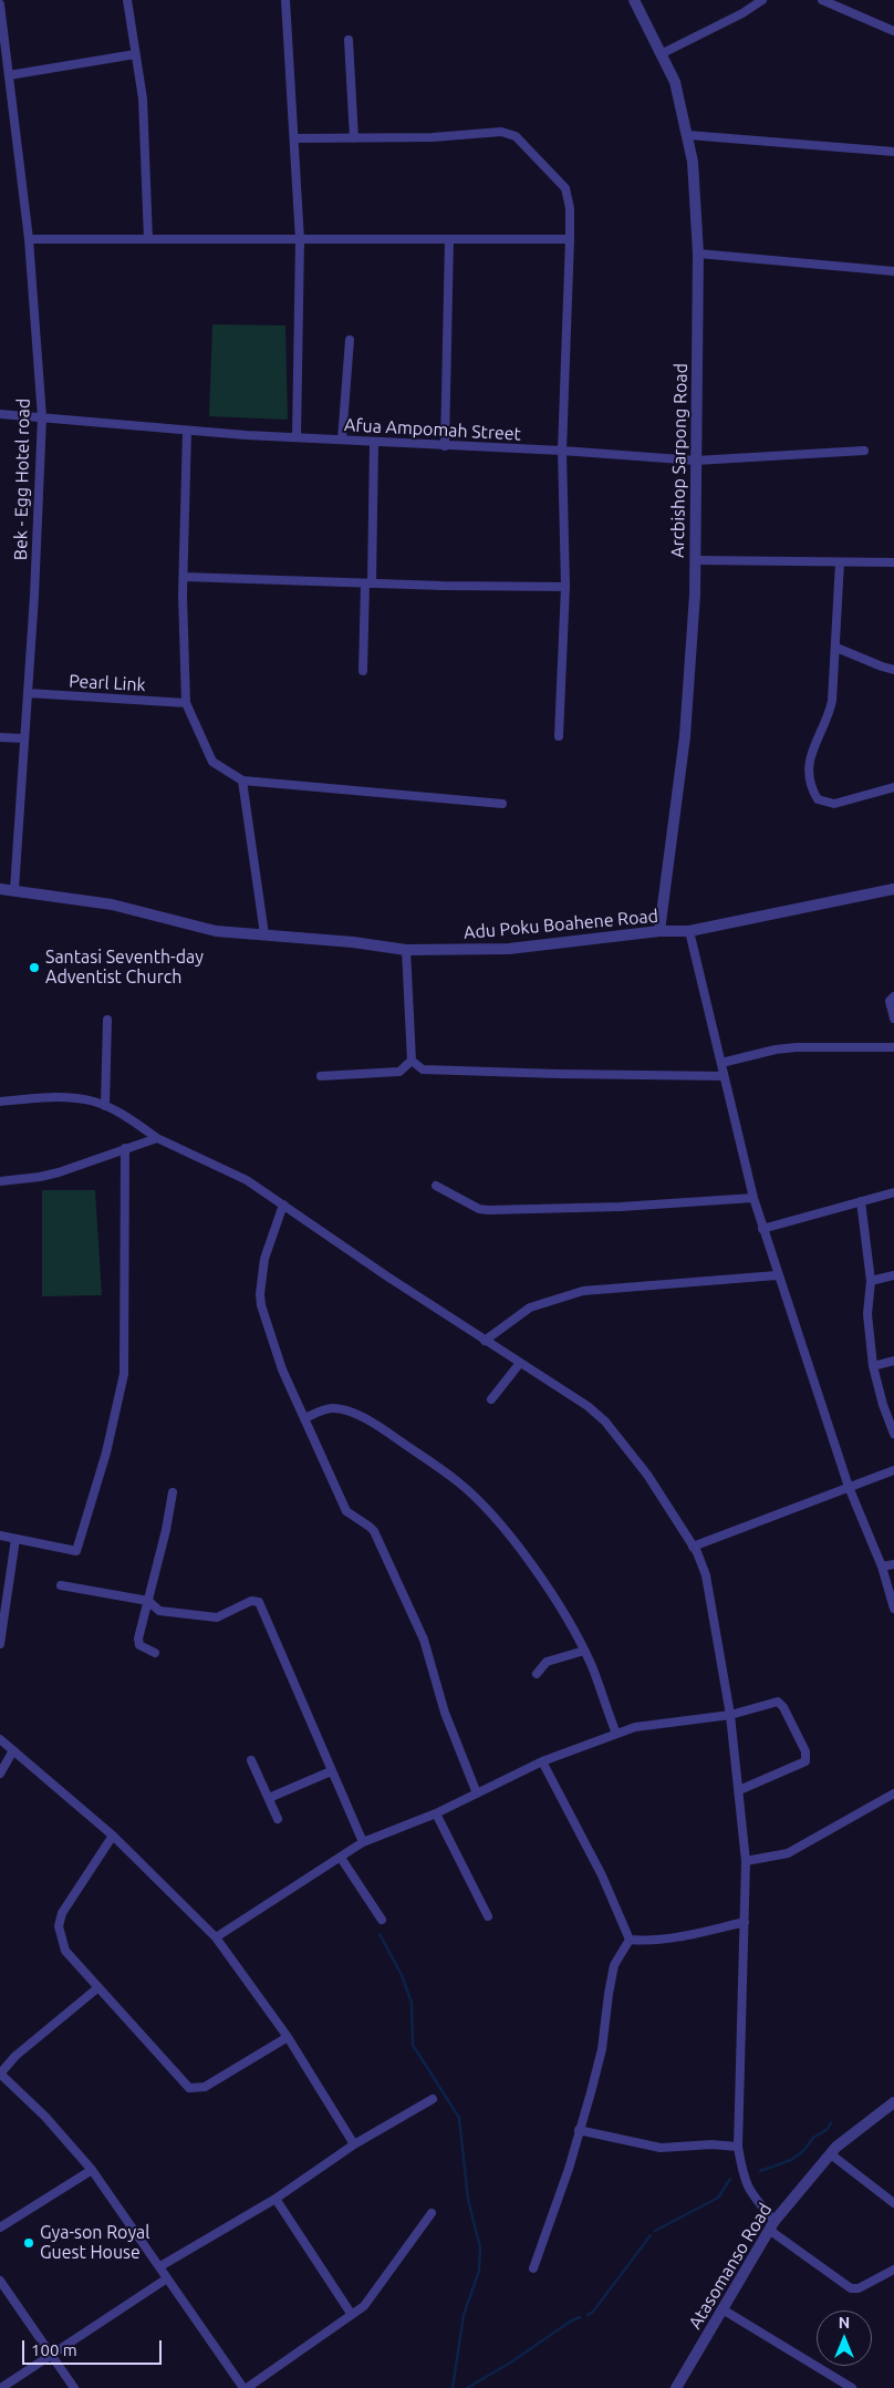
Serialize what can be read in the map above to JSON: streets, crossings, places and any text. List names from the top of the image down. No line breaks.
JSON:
{"streets":{"street":["Afua Ampomah Street","Arcbishop Sarpong Road","Bek - Egg Hotel road","Pearl Link","Adu Poku Boahene Road","Atasomanso Road"]},"crossings":[["Afua Ampomah Street","Arcbishop Sarpong Road"],["Afua Ampomah Street","Bek - Egg Hotel road"],["Arcbishop Sarpong Road","Adu Poku Boahene Road"],["Bek - Egg Hotel road","Pearl Link"],["Bek - Egg Hotel road","Adu Poku Boahene Road"]],"places":["Santasi Seventh-day Adventist Church","Gya-son Royal Guest House"],"scale_bar":"100 m","north":"top"}
